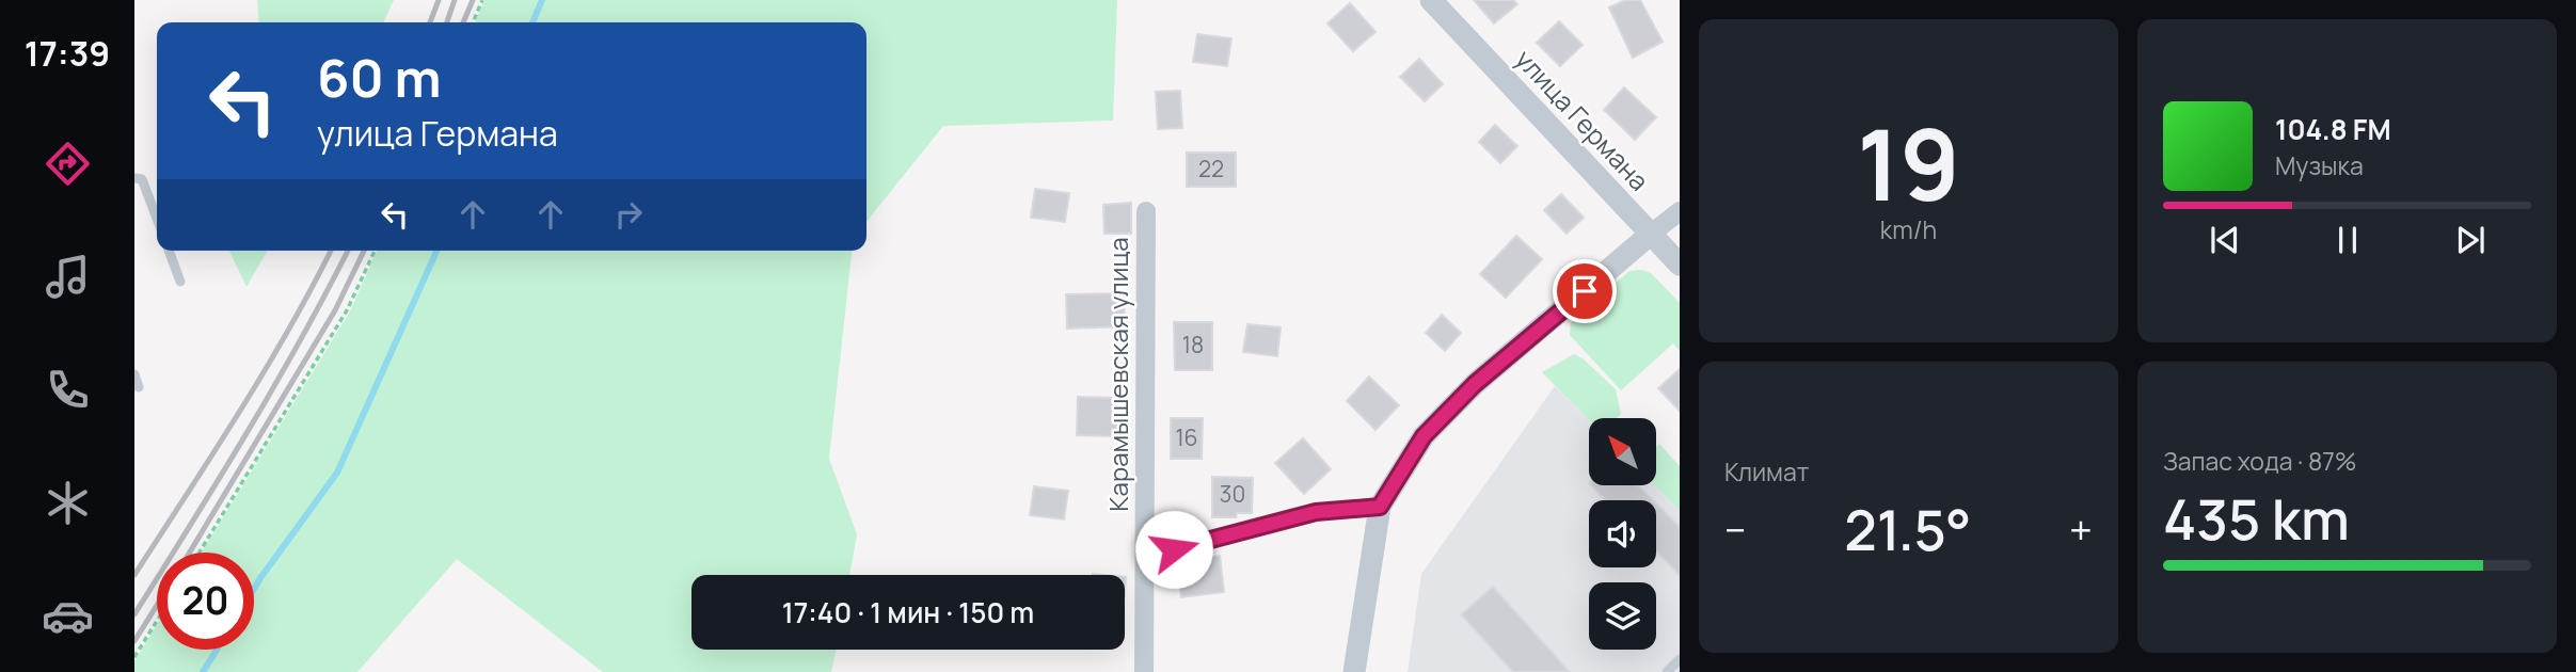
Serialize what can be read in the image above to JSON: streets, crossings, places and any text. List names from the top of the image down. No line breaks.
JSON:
{"streets":{"street":["улица Германа","Карамышевская улица"]},"house_numbers":["22","18","16","30"],"north":"top left","page":{"tabs":"17:39","tile":[["19","km/h"],"Климат",["Запас хода · 87%","435 km"]],"turn":["60 m","улица Германа"],"song":["104.8 FM","Музыка"],"heat":["−","21.5°","+"],"limit":"20","trip":"17:40 · 1 мин · 150 m"}}
